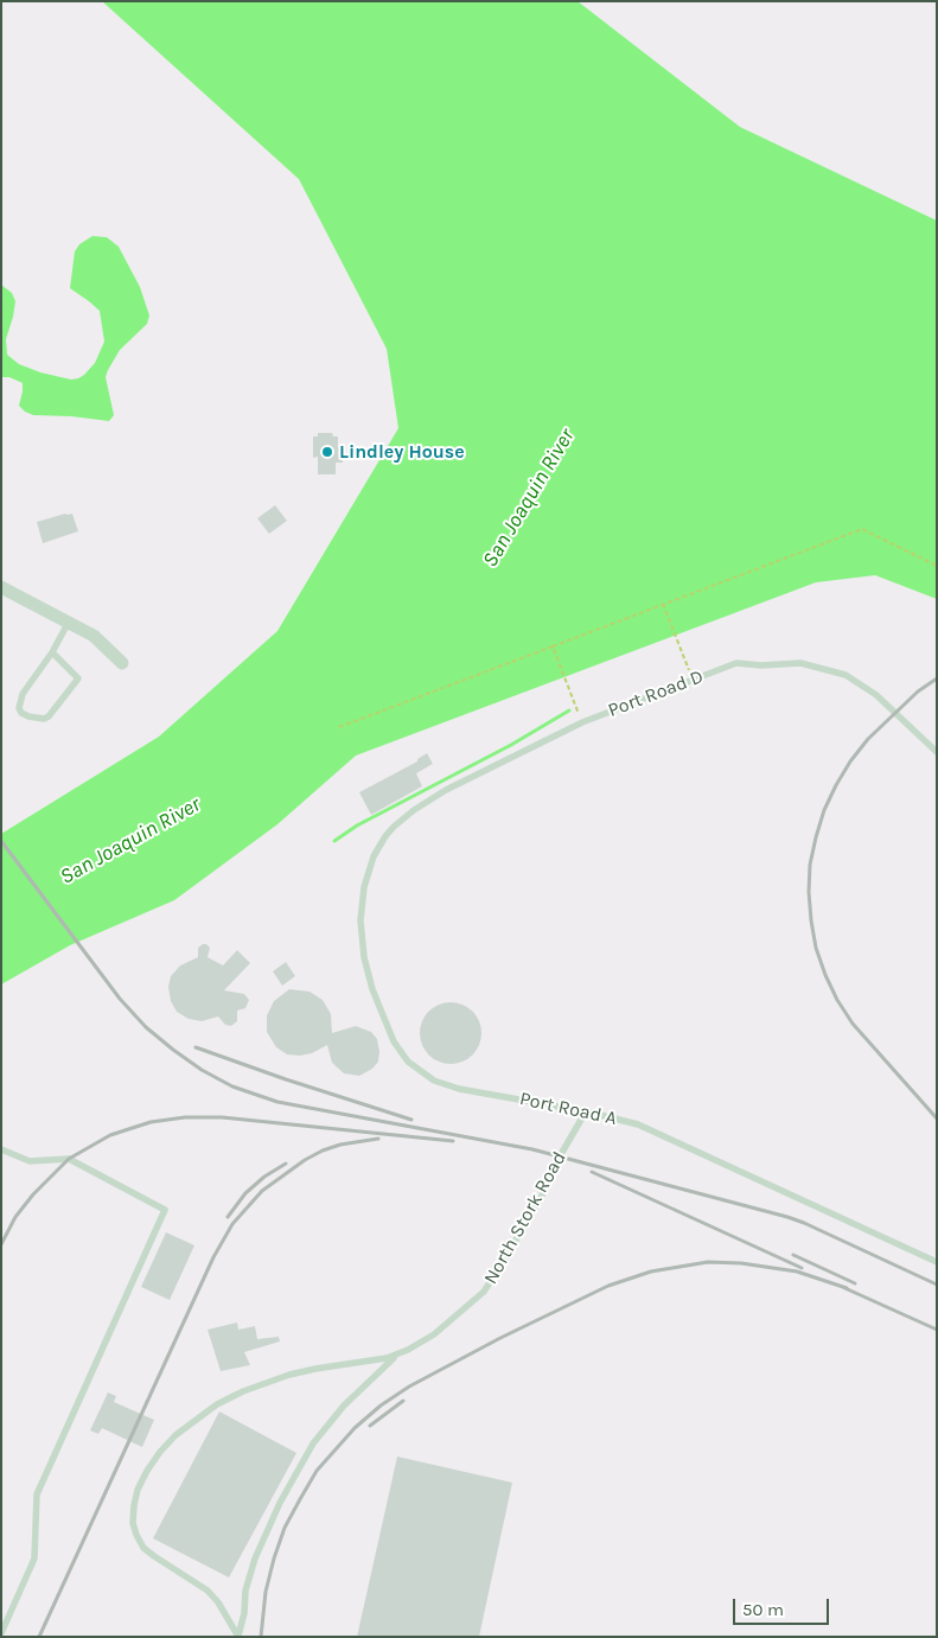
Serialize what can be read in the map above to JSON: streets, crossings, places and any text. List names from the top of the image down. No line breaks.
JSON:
{"streets":{"lane":["Port Road D","Port Road A","North Stork Road"]},"crossings":[["Port Road D","Port Road A"],["Port Road A","North Stork Road"]],"water":["San Joaquin River"],"places":["Lindley House"],"scale_bar":"50 m"}
